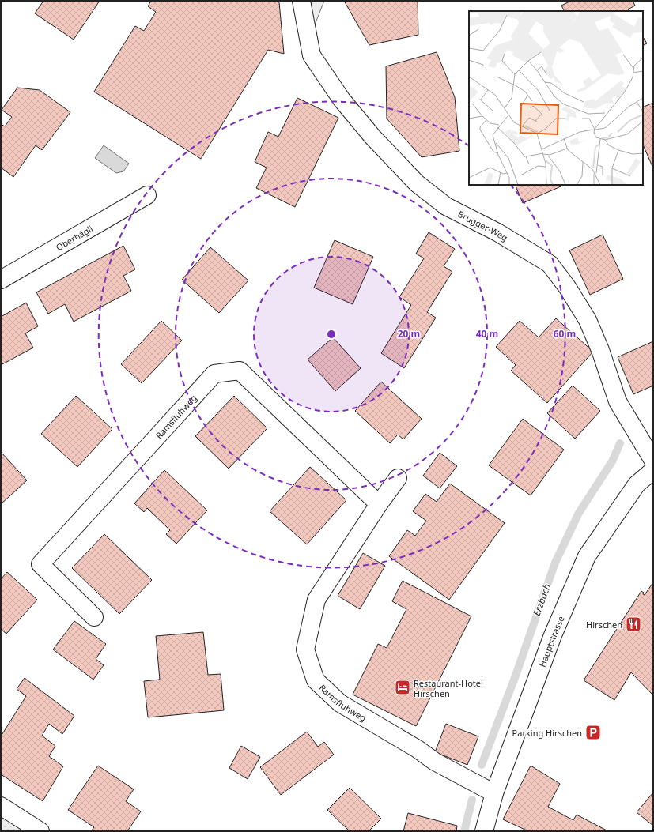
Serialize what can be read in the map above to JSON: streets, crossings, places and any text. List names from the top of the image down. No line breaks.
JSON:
{"streets":{"street":["Brügger-Weg","Oberhägli","Ramsfluhweg","Hauptstrasse"]},"crossings":[["Ramsfluhweg","Hauptstrasse"]],"water":["Erzbach"],"places":{"restaurant":["Hirschen"],"hotel":["Restaurant-Hotel Hirschen"],"parking":["Parking Hirschen"]},"rings":["20 m","40 m","60 m"]}
